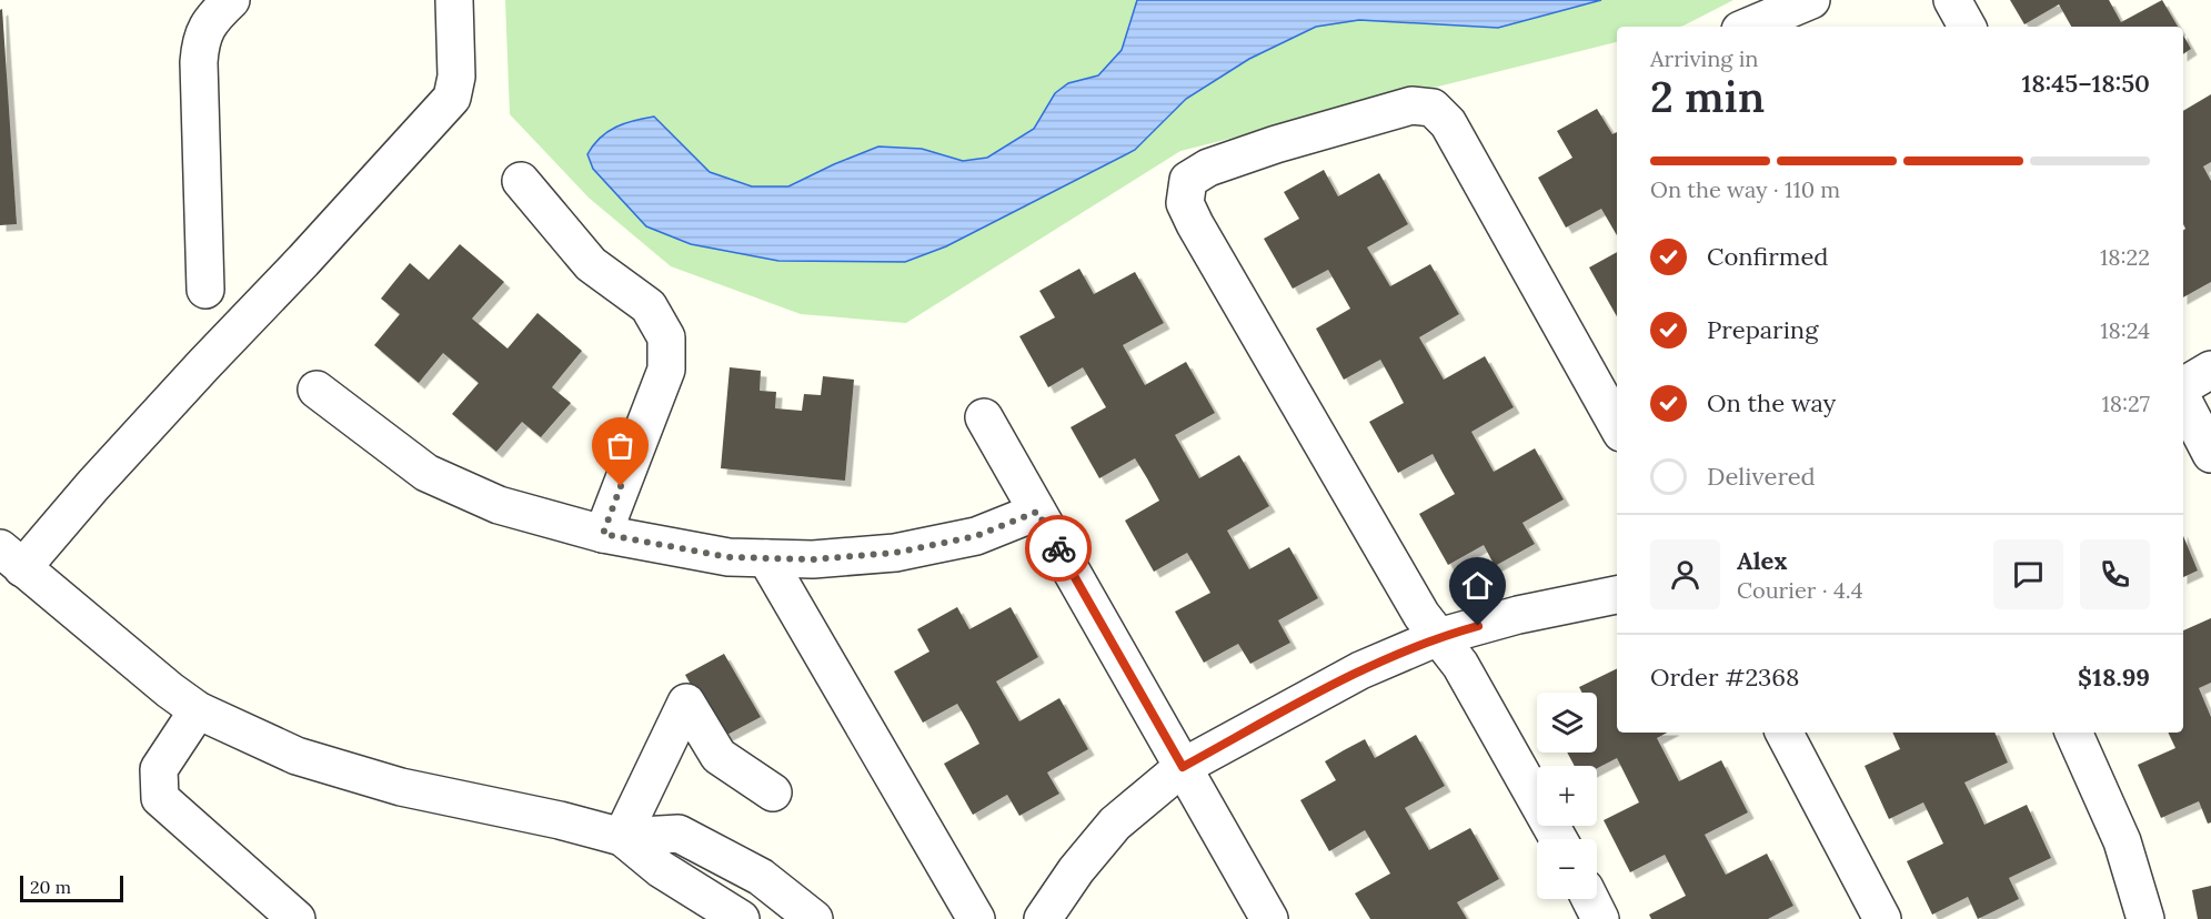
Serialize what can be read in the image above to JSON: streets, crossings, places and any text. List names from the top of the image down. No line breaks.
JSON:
{"scale_bar":"20 m","page":{"heading":["2 min","Arriving in","18:45–18:50"],"panel":["Alex","Courier · 4.4","Order #2368","$18.99"],"bar":"On the way · 110 m","list":[["Confirmed","18:22"],["Preparing","18:24"],["On the way","18:27"],"Delivered"],"map_buttons":["+","−"],"scale":"20 m"}}
